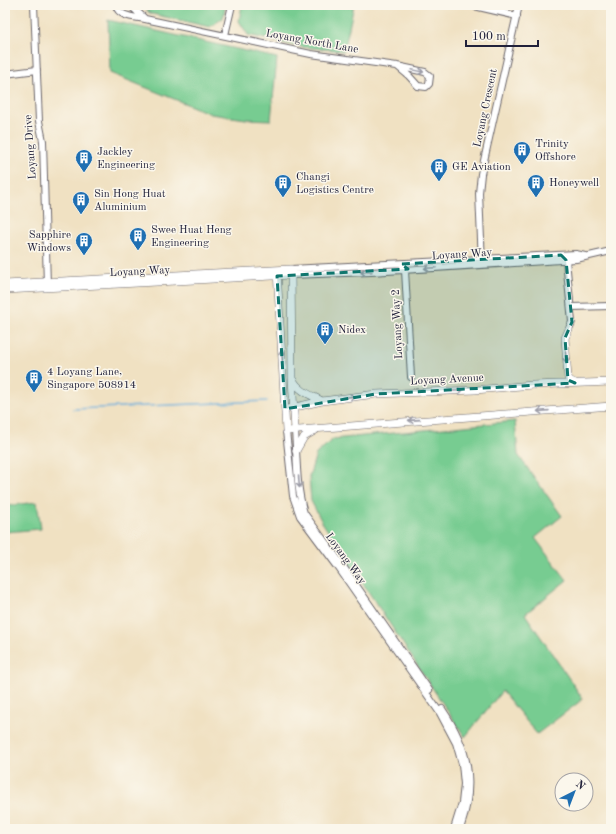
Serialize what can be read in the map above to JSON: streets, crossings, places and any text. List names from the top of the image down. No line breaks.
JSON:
{"streets":{"main road":["Loyang Way","Loyang Avenue"],"street":["Loyang North Lane","Loyang Crescent","Loyang Drive","Loyang Way 2"]},"crossings":[["Loyang Crescent","Loyang Way"],["Loyang Drive","Loyang Way"],["Loyang Way","Loyang Way 2"],["Loyang Way","Loyang Avenue"]],"places":{"building":["Trinity Offshore","Jackley Engineering","GE Aviation","Changi Logistics Centre","Honeywell","Sin Hong Huat Aluminium","Swee Huat Heng Engineering","Sapphire Windows","Nidex","4 Loyang Lane, Singapore 508914"]},"scale_bar":"100 m","north":"top right"}
